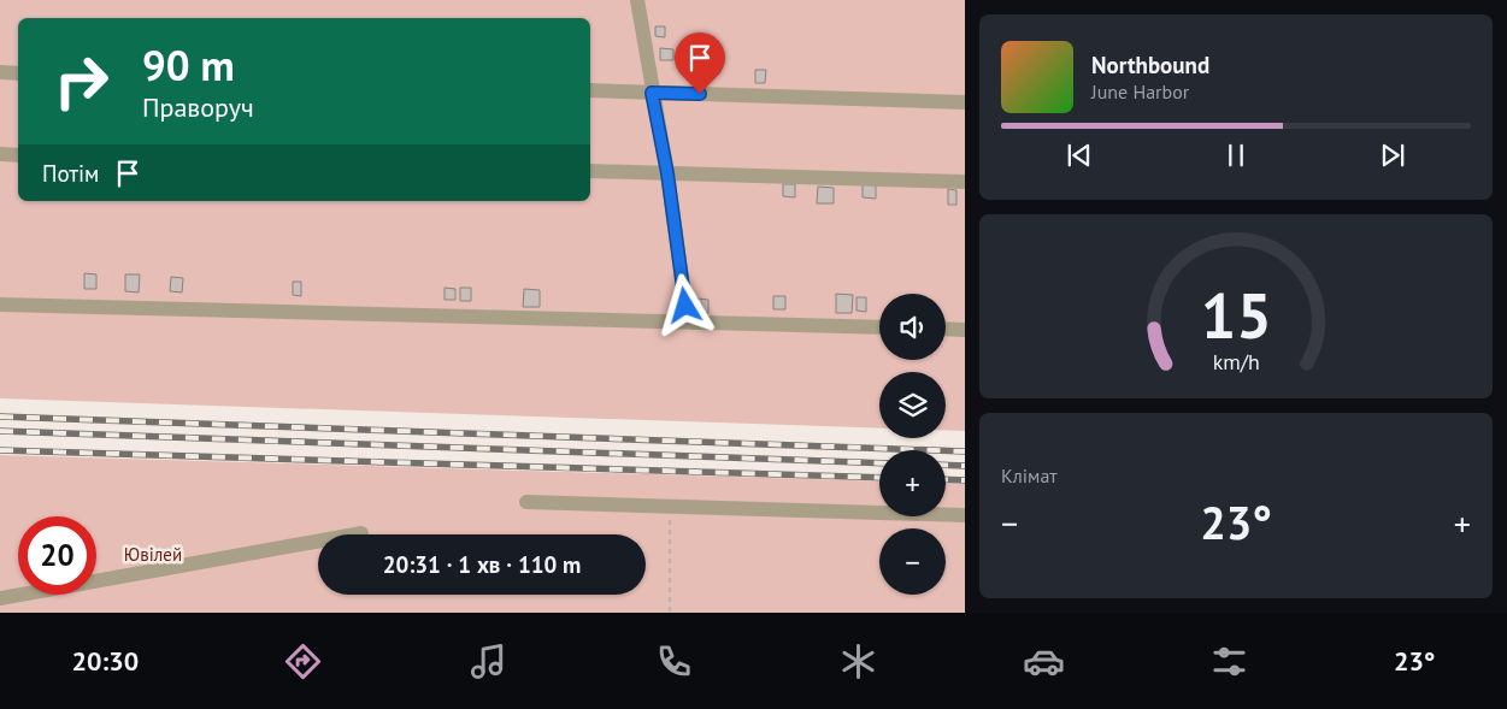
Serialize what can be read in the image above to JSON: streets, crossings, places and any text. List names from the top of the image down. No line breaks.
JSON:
{"parks":["Ювілей"],"page":{"turn":["90 m","Праворуч"],"song":["Northbound","June Harbor"],"then":"Потім","map_buttons":["+","−"],"tile":"Клімат","heat":["−","23°","+"],"limit":"20","trip":"20:31 · 1 хв · 110 m","tabs":["20:30","23°"],"gauge":["15","km/h"]}}
